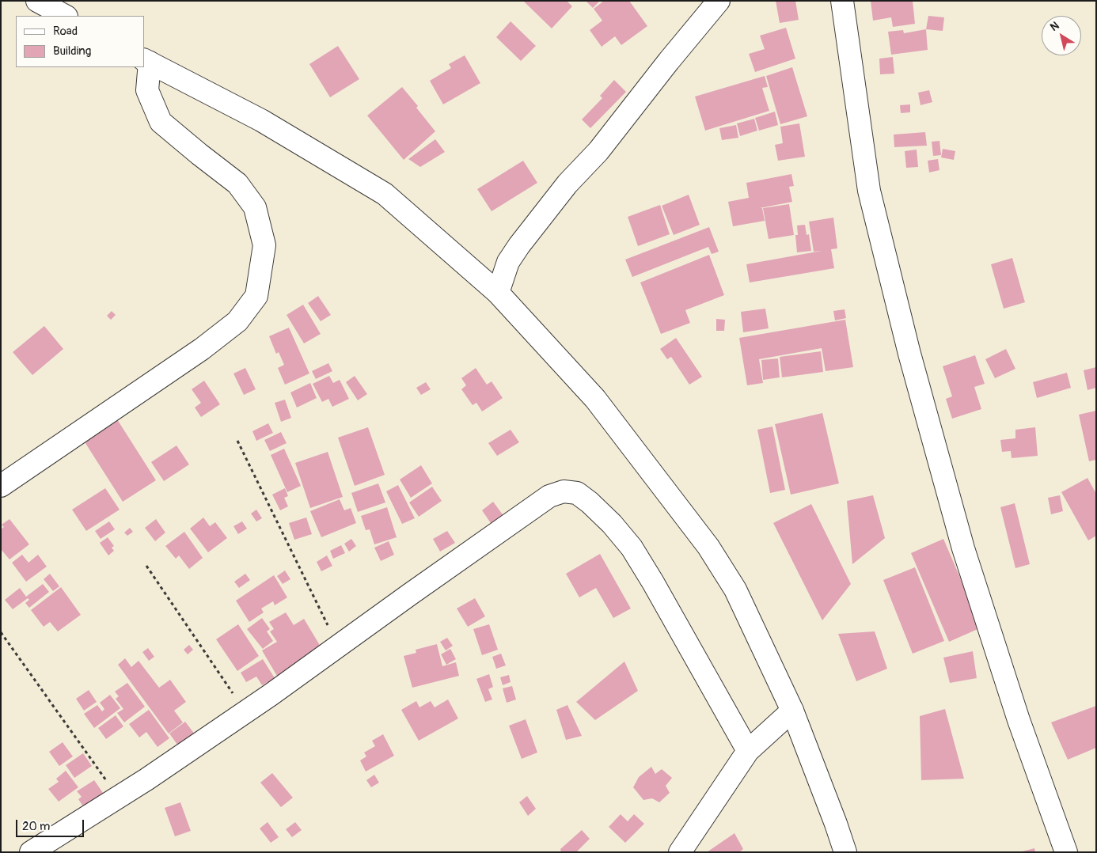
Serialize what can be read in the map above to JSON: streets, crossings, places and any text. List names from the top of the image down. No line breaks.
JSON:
{"legend":["Road","Building"],"scale_bar":"20 m","north":"top left"}
